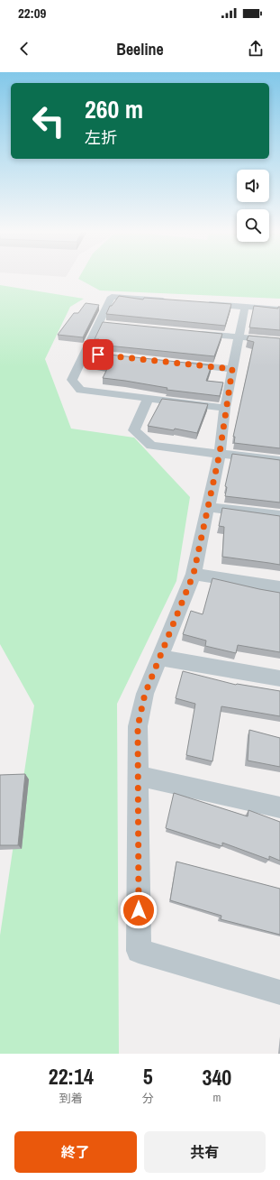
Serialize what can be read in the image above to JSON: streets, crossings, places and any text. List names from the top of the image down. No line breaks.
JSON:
{"page":{"status":"22:09","header":"Beeline","turn":["260 m","左折"],"eta":["22:14","到着","5","分","340","m"],"buttons":["終了","共有"]}}
